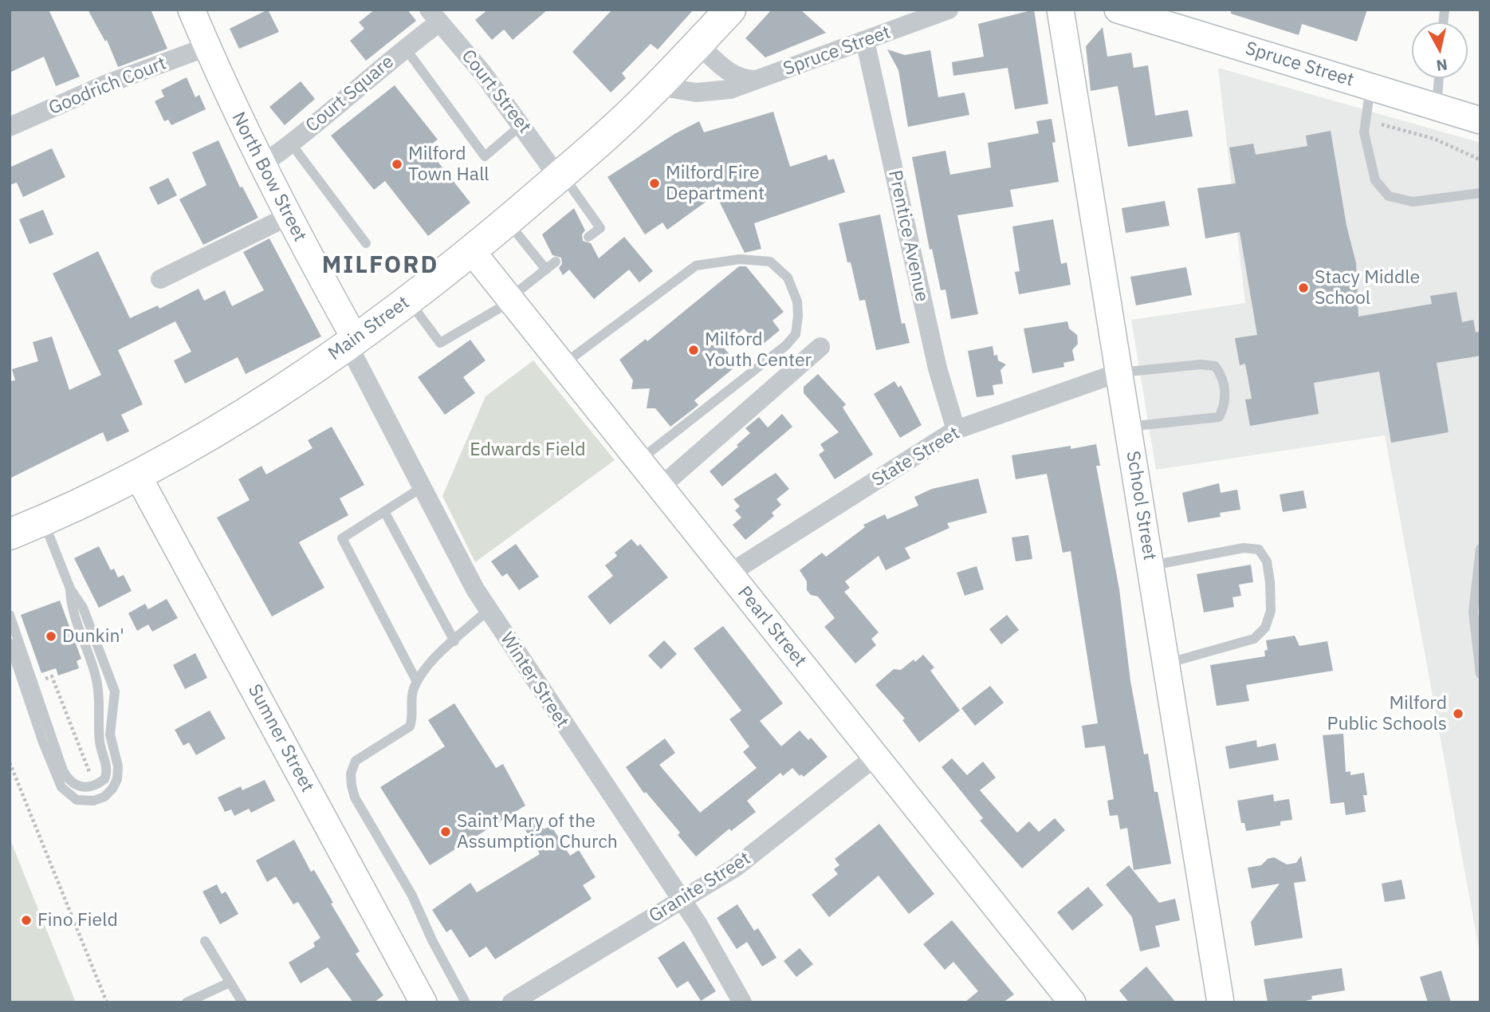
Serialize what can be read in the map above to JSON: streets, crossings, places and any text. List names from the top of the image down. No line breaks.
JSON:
{"streets":{"main road":["Spruce Street","North Bow Street","Main Street","School Street","Pearl Street","Sumner Street"],"street":["Goodrich Court","Court Street","Court Square","Prentice Avenue","State Street","Winter Street","Granite Street"]},"crossings":[["Spruce Street","Prentice Avenue"],["Spruce Street","Main Street"],["Goodrich Court","North Bow Street"],["Court Street","Court Square"],["Court Street","Main Street"],["Court Square","North Bow Street"],["North Bow Street","Main Street"],["North Bow Street","Winter Street"],["Prentice Avenue","State Street"],["Main Street","Pearl Street"],["Main Street","Winter Street"],["Main Street","Sumner Street"],["State Street","School Street"],["State Street","Pearl Street"],["Pearl Street","Granite Street"],["Winter Street","Granite Street"]],"districts":["MILFORD"],"parks":["Edwards Field"],"places":["Milford Town Hall","Milford Fire Department","Stacy Middle School","Milford Youth Center","Dunkin'","Milford Public Schools","Saint Mary of the Assumption Church","Fino Field"],"north":"bottom"}
